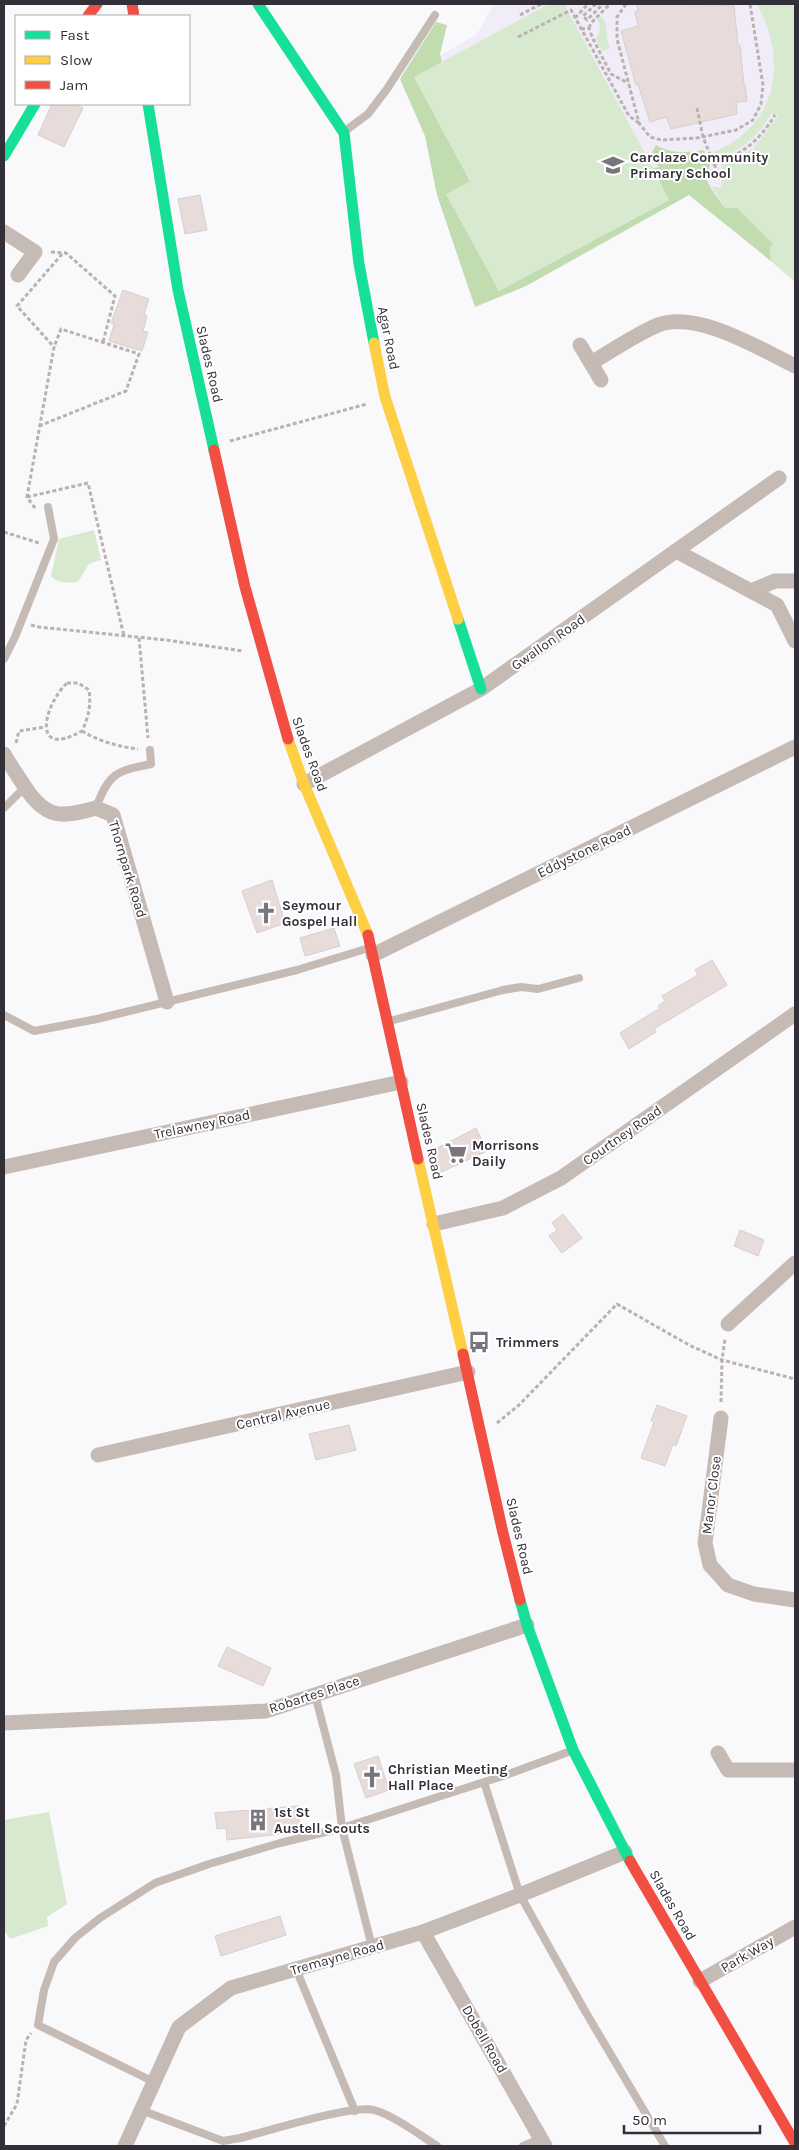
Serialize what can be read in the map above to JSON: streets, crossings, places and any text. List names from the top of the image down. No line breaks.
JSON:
{"streets":{"street":["Agar Road","Slades Road","Gwallon Road","Eddystone Road","Thornpark Road","Trelawney Road","Courtney Road","Central Avenue","Manor Close","Robartes Place","Park Way","Tremayne Road","Dobell Road"]},"crossings":[["Agar Road","Gwallon Road"],["Slades Road","Gwallon Road"],["Slades Road","Eddystone Road"],["Slades Road","Trelawney Road"],["Slades Road","Courtney Road"],["Slades Road","Central Avenue"],["Slades Road","Robartes Place"],["Slades Road","Park Way"],["Slades Road","Tremayne Road"],["Tremayne Road","Dobell Road"]],"places":{"school or university":["Carclaze Community Primary School"],"church":["Seymour Gospel Hall","Christian Meeting Hall Place"],"supermarket":["Morrisons Daily"],"bus stop":["Trimmers"],"building":["1st St Austell Scouts"]},"legend":["Fast","Slow","Jam"],"scale_bar":"50 m"}
